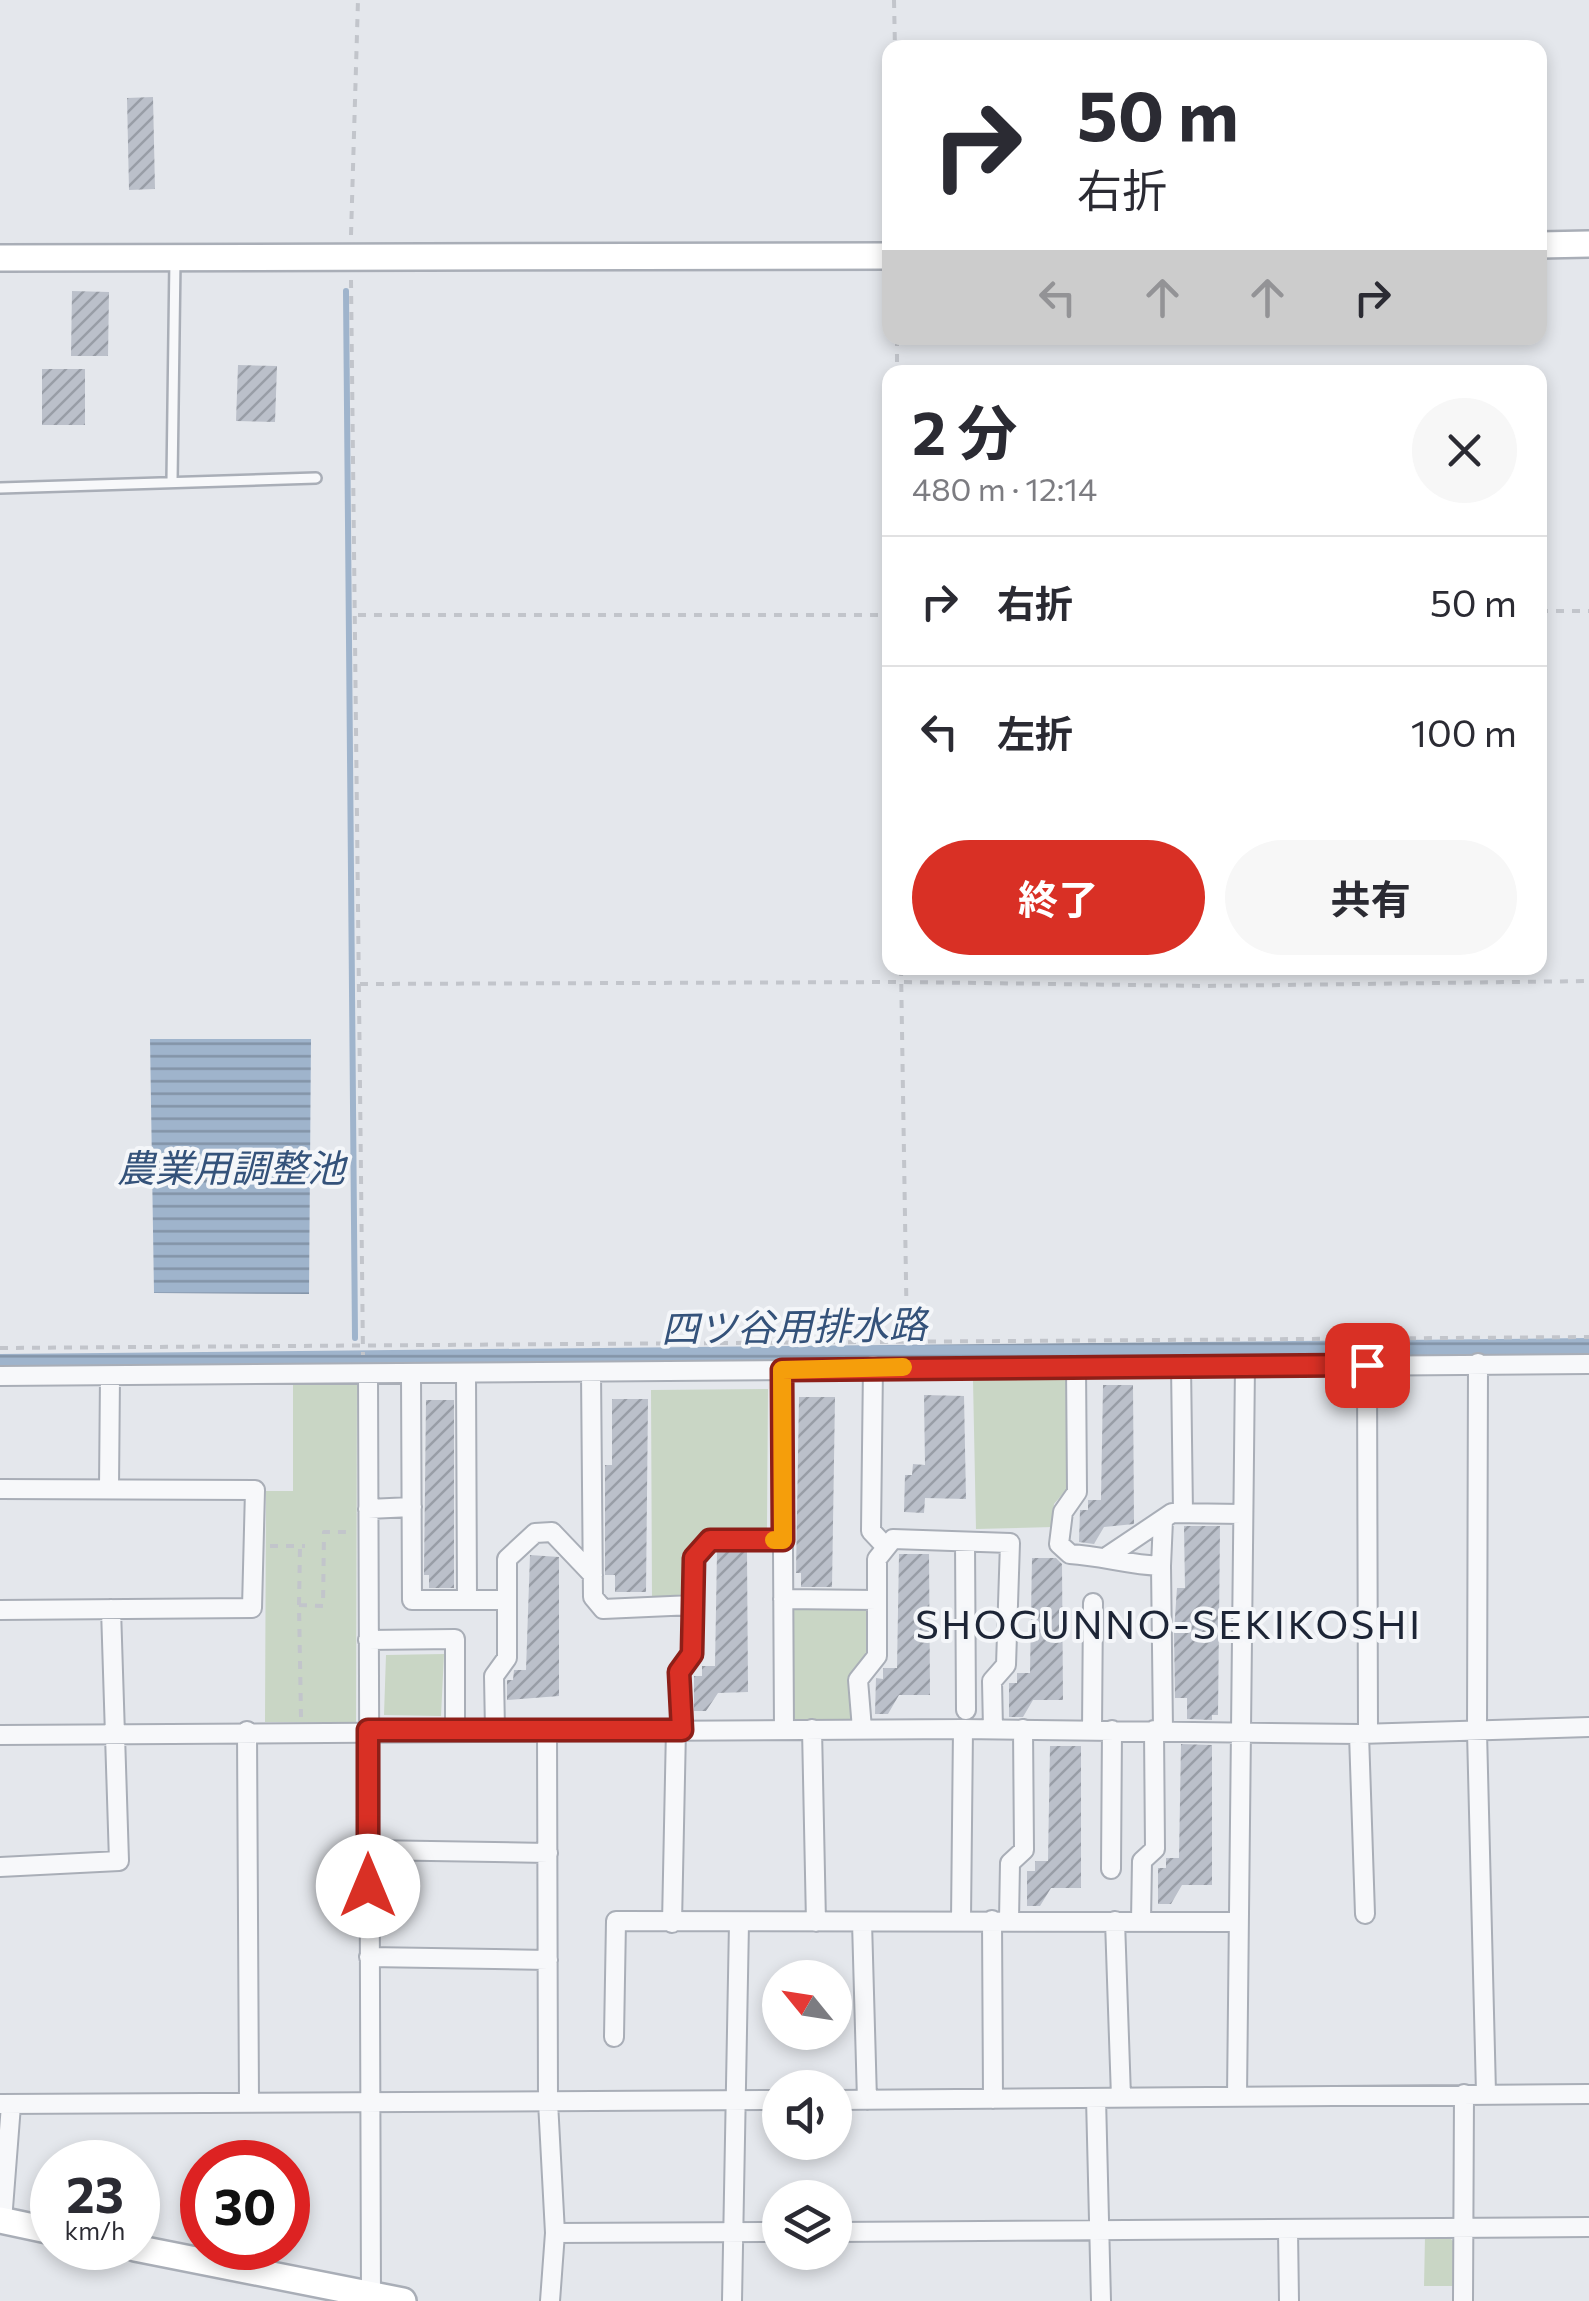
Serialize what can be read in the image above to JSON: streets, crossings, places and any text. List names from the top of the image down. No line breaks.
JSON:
{"districts":["SHOGUNNO-SEKIKOSHI"],"water":["農業用調整池","四ツ谷用排水路"],"north":"top left","page":{"turn":["50 m","右折"],"heading":["2 分","480 m · 12:14"],"list":[{"name":"右折","value":"50 m"},{"name":"左折","value":"100 m"}],"buttons":["終了","共有"],"speed":"23 km/h","limit":"30"}}
